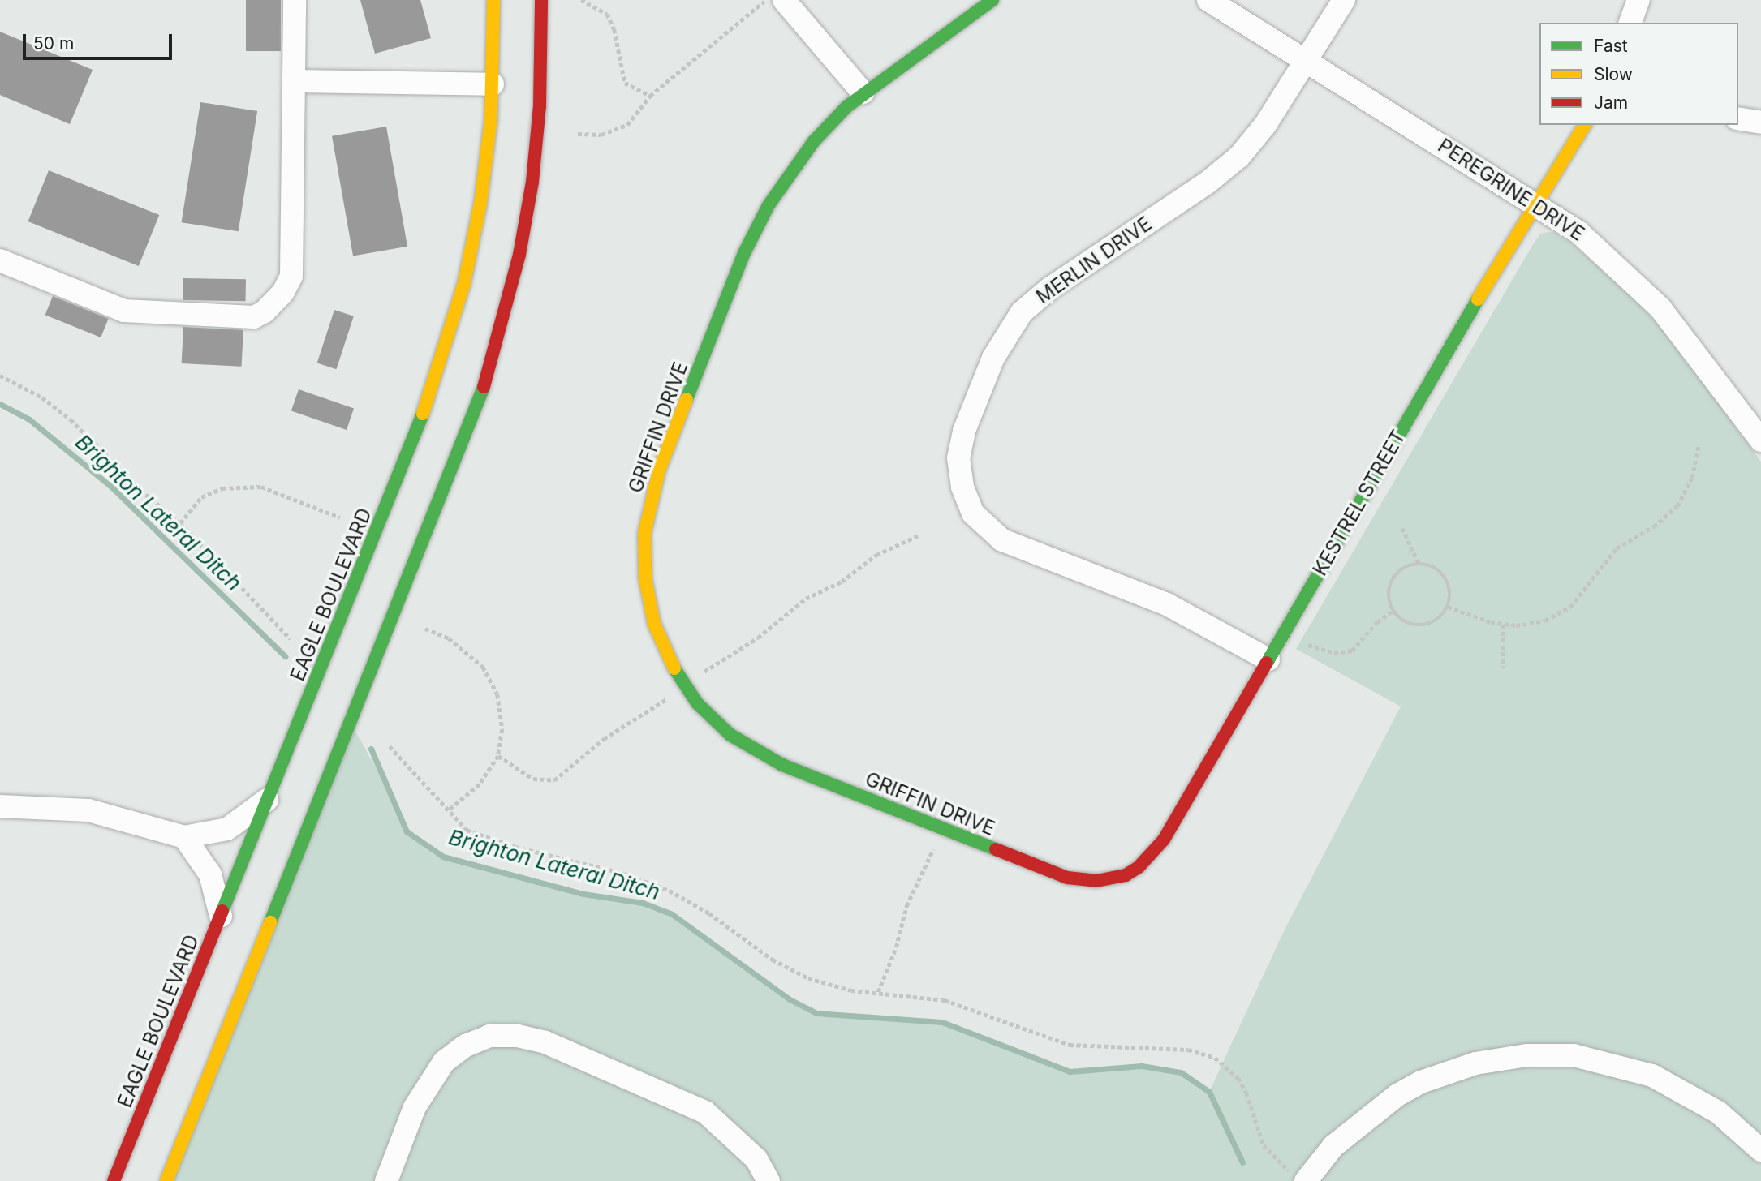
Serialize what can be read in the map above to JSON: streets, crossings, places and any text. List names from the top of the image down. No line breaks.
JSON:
{"streets":{"street":["PEREGRINE DRIVE","MERLIN DRIVE","GRIFFIN DRIVE","KESTREL STREET","EAGLE BOULEVARD"]},"crossings":[["PEREGRINE DRIVE","MERLIN DRIVE"],["PEREGRINE DRIVE","KESTREL STREET"],["MERLIN DRIVE","KESTREL STREET"],["GRIFFIN DRIVE","KESTREL STREET"]],"water":["Brighton Lateral Ditch"],"legend":["Fast","Slow","Jam"],"scale_bar":"50 m"}
